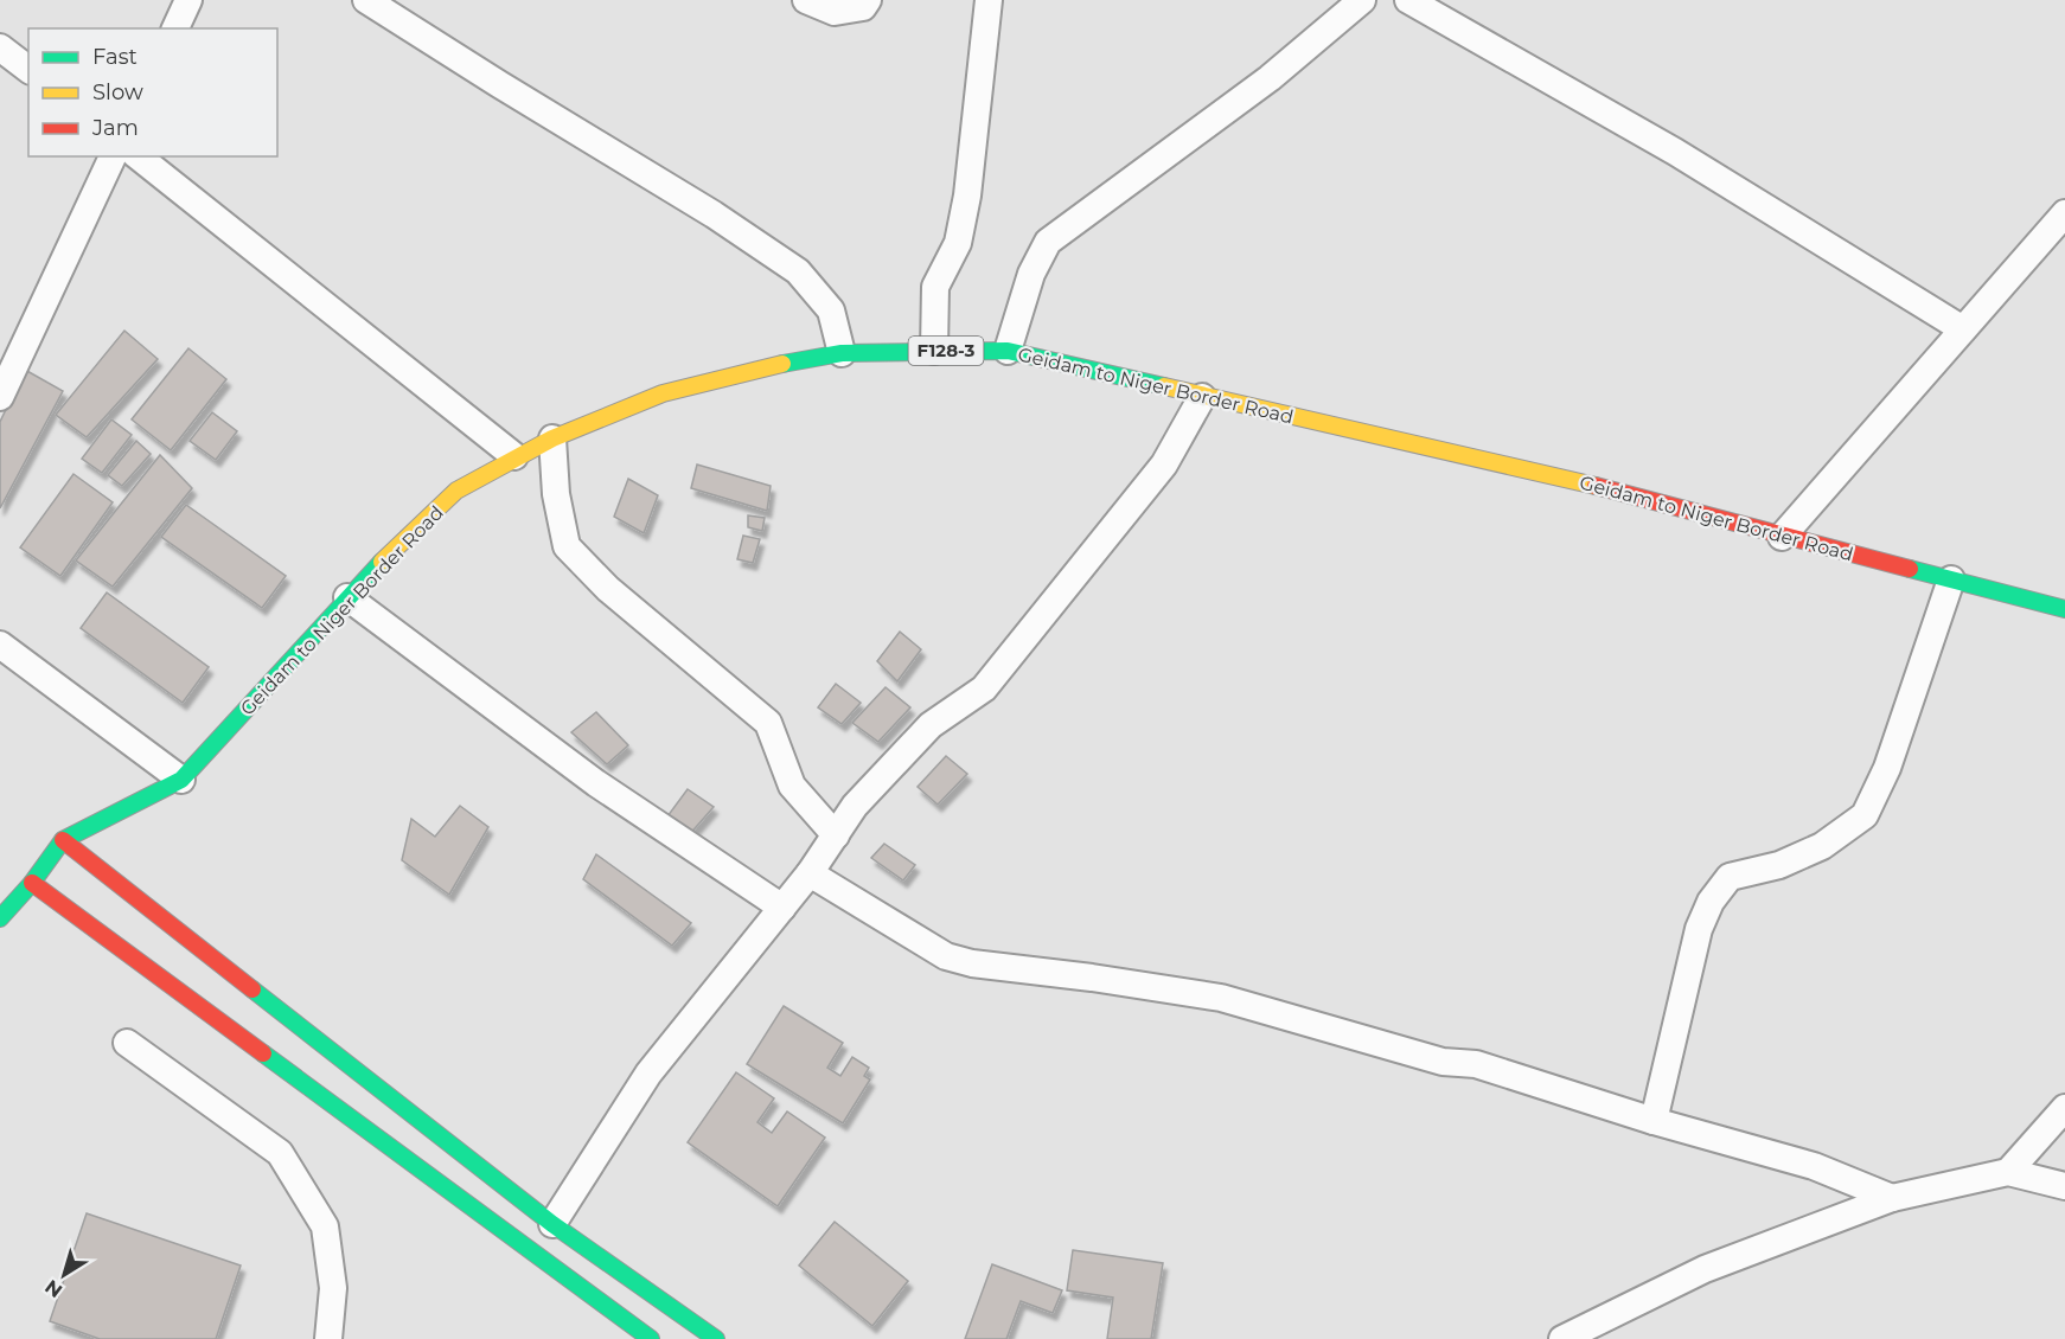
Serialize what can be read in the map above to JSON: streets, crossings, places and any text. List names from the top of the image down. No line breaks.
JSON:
{"streets":{"main road":["F128-3","Geidam to Niger Border Road"]},"legend":["Fast","Slow","Jam"],"north":"bottom left"}
